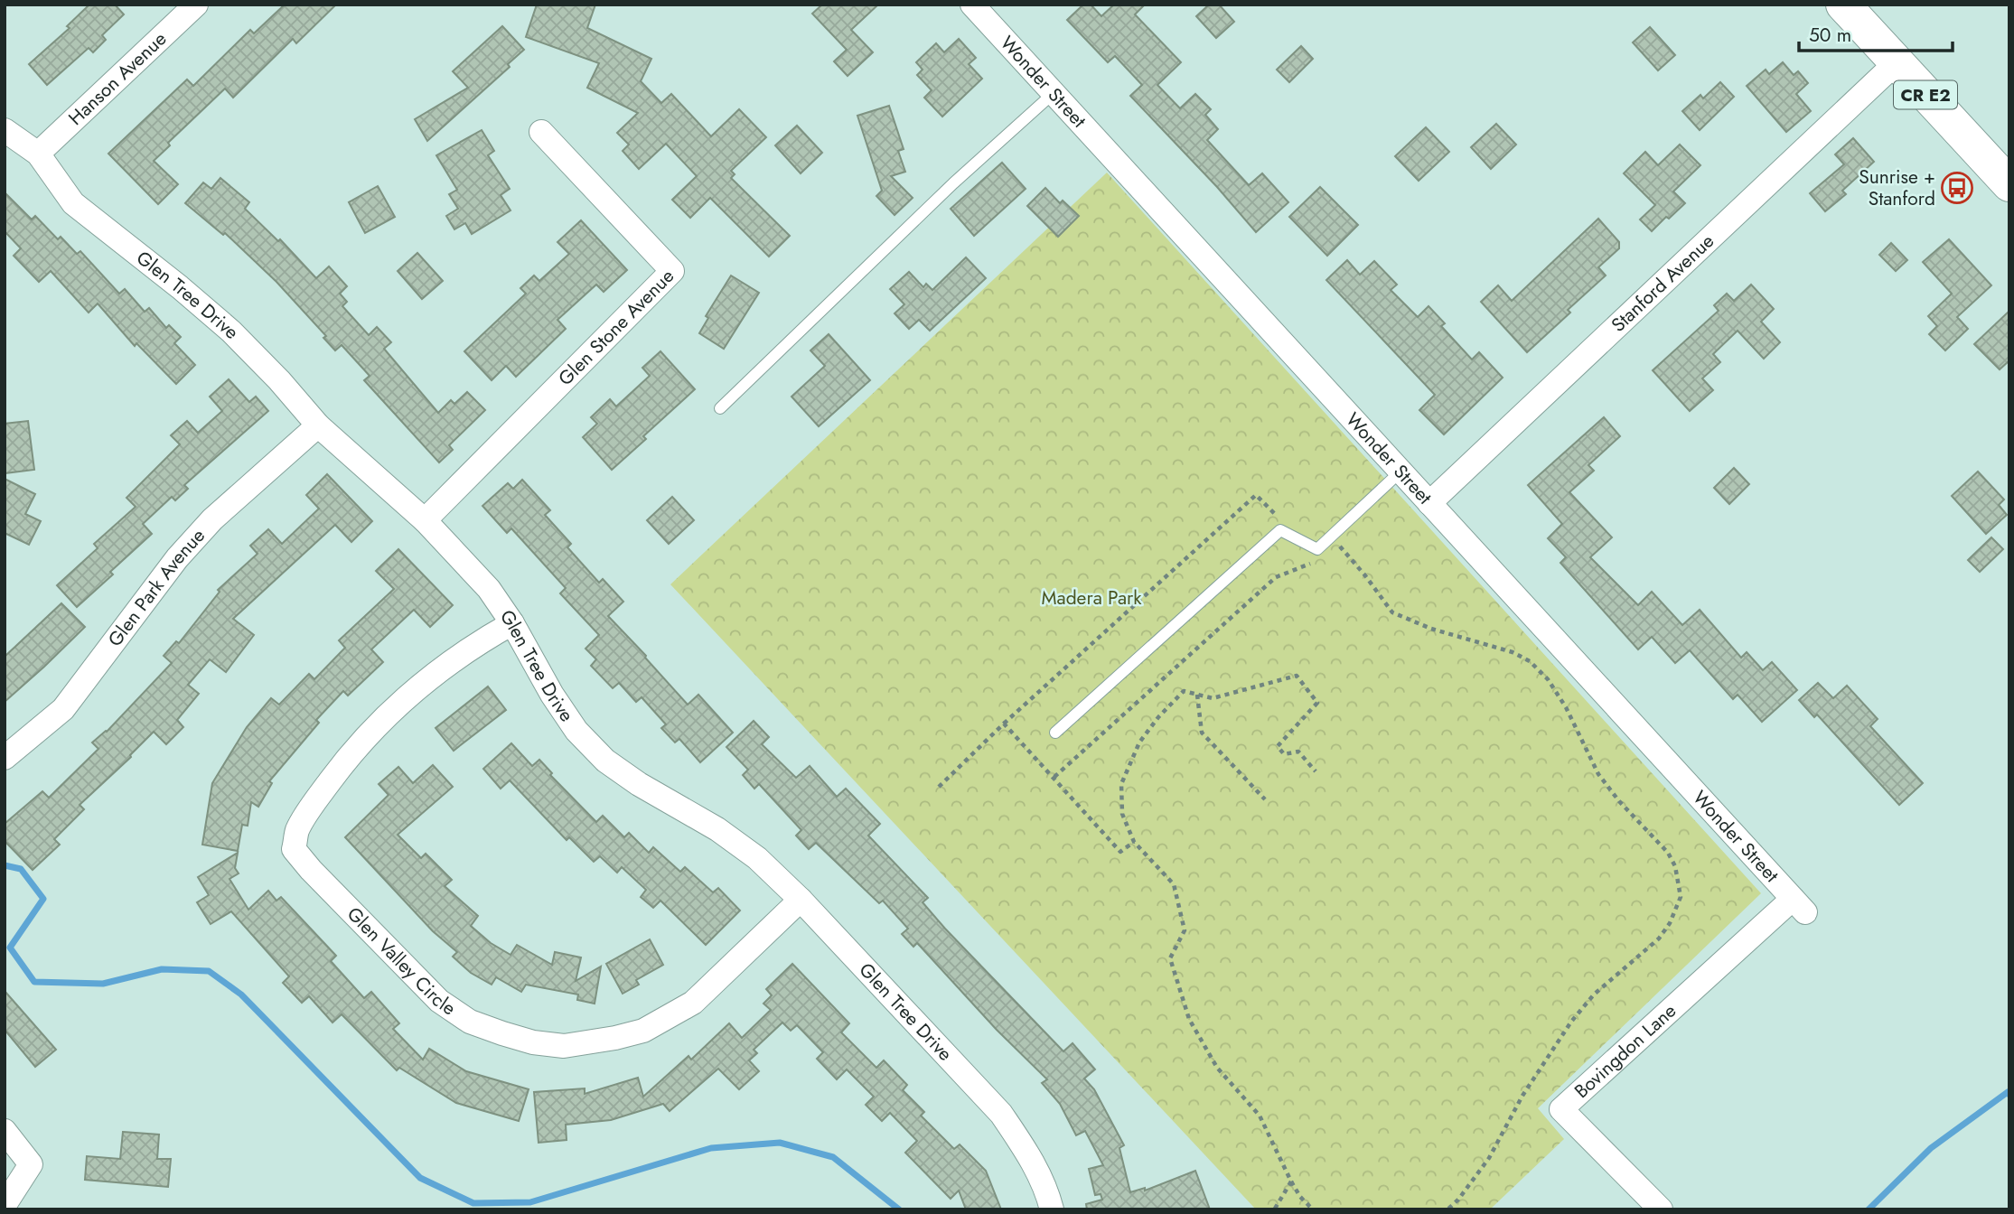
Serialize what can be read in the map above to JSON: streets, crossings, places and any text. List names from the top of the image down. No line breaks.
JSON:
{"streets":{"main road":["CR E2"],"street":["Hanson Avenue","Wonder Street","Stanford Avenue","Glen Tree Drive","Glen Stone Avenue","Glen Park Avenue","Glen Valley Circle","Bovingdon Lane"]},"crossings":[["Hanson Avenue","Glen Tree Drive"],["Wonder Street","Stanford Avenue"],["Wonder Street","Bovingdon Lane"],["CR E2","Stanford Avenue"],["Glen Tree Drive","Glen Stone Avenue"],["Glen Tree Drive","Glen Park Avenue"],["Glen Tree Drive","Glen Valley Circle"]],"parks":["Madera Park"],"places":{"bus stop":["Sunrise + Stanford"]},"scale_bar":"50 m"}
